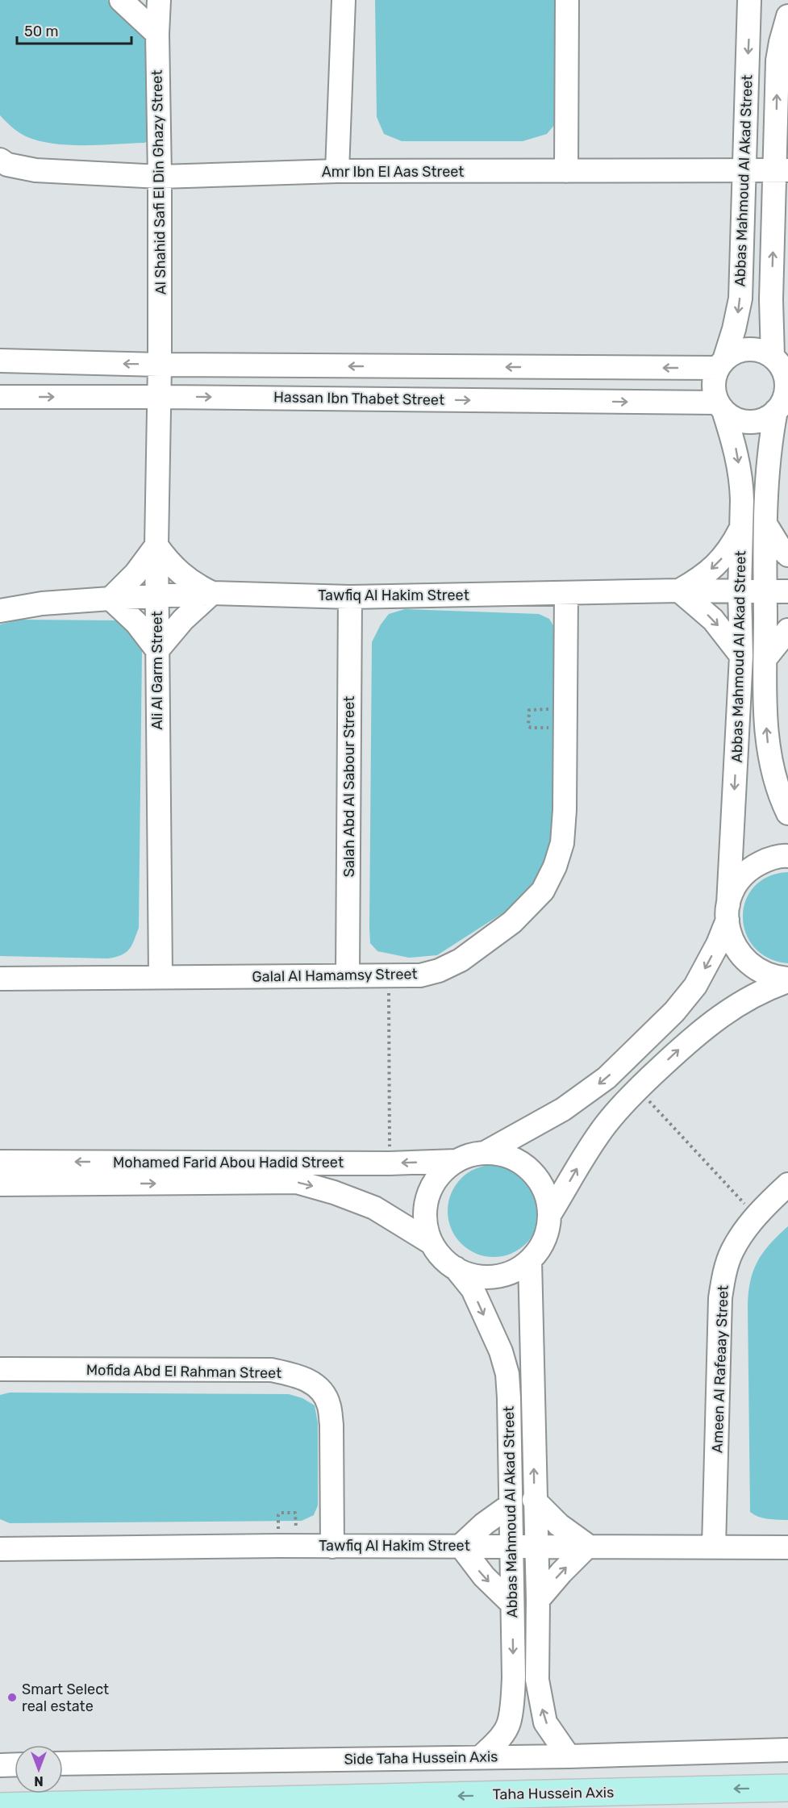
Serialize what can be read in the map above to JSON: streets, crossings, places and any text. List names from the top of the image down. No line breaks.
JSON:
{"streets":{"main road":["Taha Hussein Axis"],"street":["Amr Ibn El Aas Street","Abbas Mahmoud Al Akad Street","Al Shahid Safi El Din Ghazy Street","Hassan Ibn Thabet Street","Tawfiq Al Hakim Street","Ali Al Garm Street","Salah Abd Al Sabour Street","Galal Al Hamamsy Street","Mohamed Farid Abou Hadid Street","Ameen Al Rafeaay Street","Mofida Abd El Rahman Street","Side Taha Hussein Axis"]},"crossings":[["Amr Ibn El Aas Street","Abbas Mahmoud Al Akad Street"],["Amr Ibn El Aas Street","Al Shahid Safi El Din Ghazy Street"],["Abbas Mahmoud Al Akad Street","Hassan Ibn Thabet Street"],["Abbas Mahmoud Al Akad Street","Tawfiq Al Hakim Street"],["Abbas Mahmoud Al Akad Street","Mohamed Farid Abou Hadid Street"],["Abbas Mahmoud Al Akad Street","Side Taha Hussein Axis"],["Al Shahid Safi El Din Ghazy Street","Ali Al Garm Street"],["Hassan Ibn Thabet Street","Ali Al Garm Street"],["Tawfiq Al Hakim Street","Ali Al Garm Street"],["Tawfiq Al Hakim Street","Salah Abd Al Sabour Street"],["Tawfiq Al Hakim Street","Galal Al Hamamsy Street"],["Tawfiq Al Hakim Street","Ameen Al Rafeaay Street"],["Tawfiq Al Hakim Street","Mofida Abd El Rahman Street"],["Ali Al Garm Street","Galal Al Hamamsy Street"],["Salah Abd Al Sabour Street","Galal Al Hamamsy Street"]],"one_way":["Taha Hussein Axis"],"places":["Smart Select real estate"],"scale_bar":"50 m","north":"bottom"}
